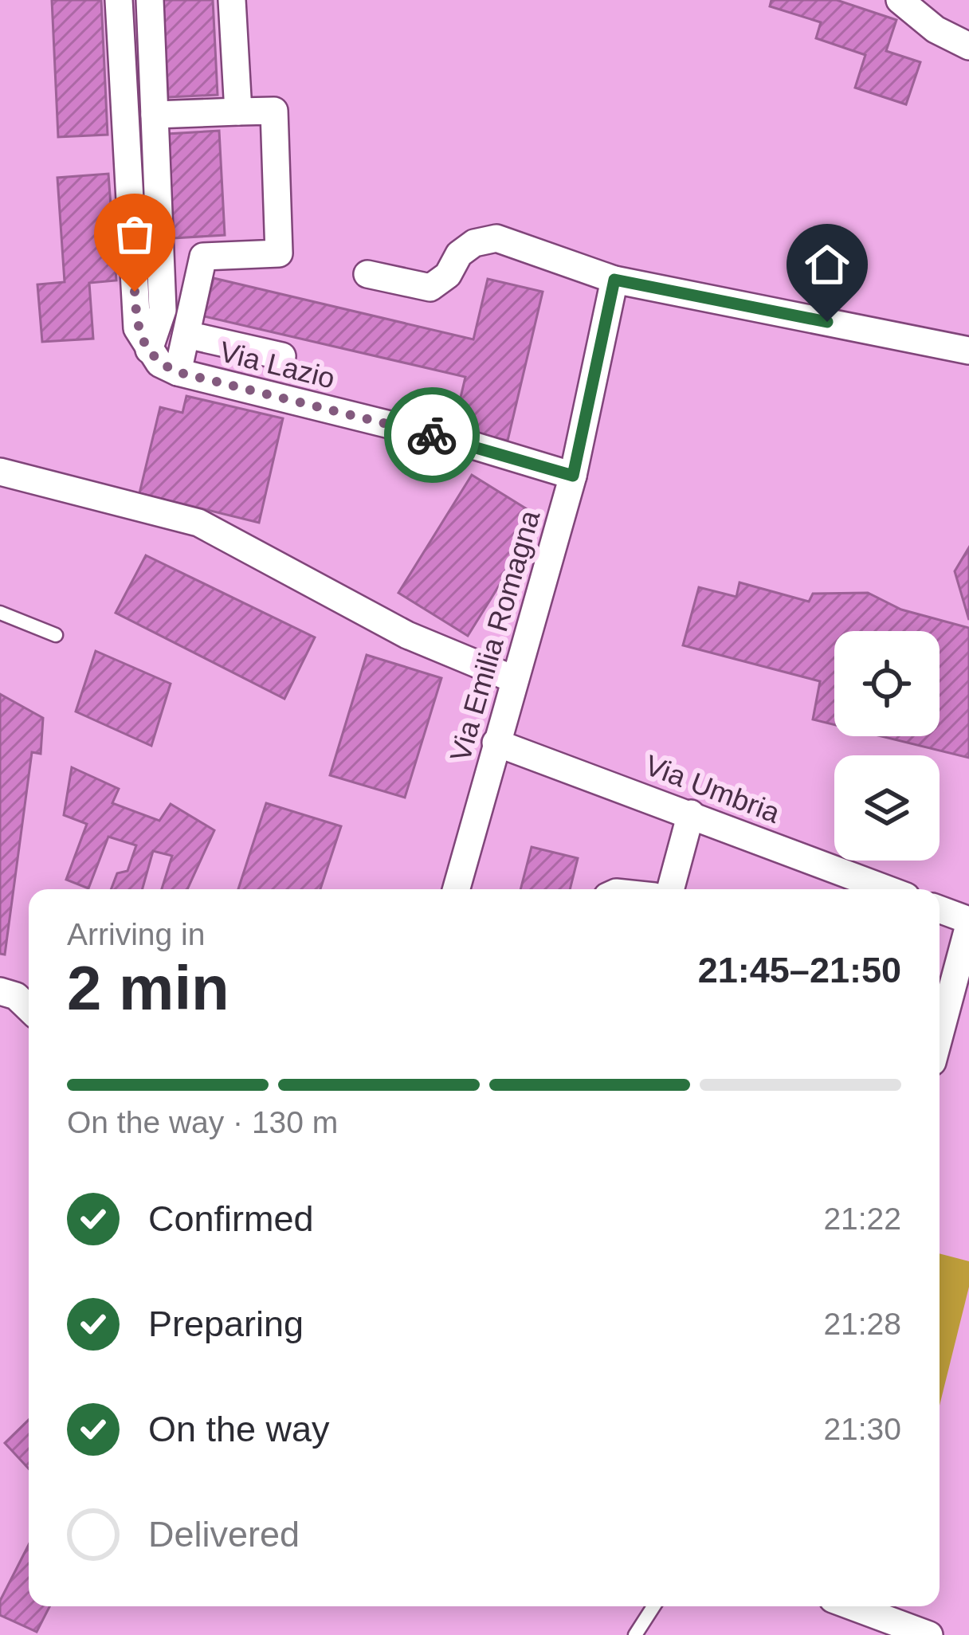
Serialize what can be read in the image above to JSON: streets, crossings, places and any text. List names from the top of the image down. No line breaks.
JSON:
{"streets":{"street":["Via Lazio","Via Emilia Romagna","Via Umbria"]},"crossings":[["Via Lazio","Via Emilia Romagna"],["Via Emilia Romagna","Via Umbria"]],"page":{"heading":["2 min","Arriving in","21:45–21:50"],"bar":"On the way · 130 m","list":[["Confirmed","21:22"],["Preparing","21:28"],["On the way","21:30"],"Delivered"]}}
